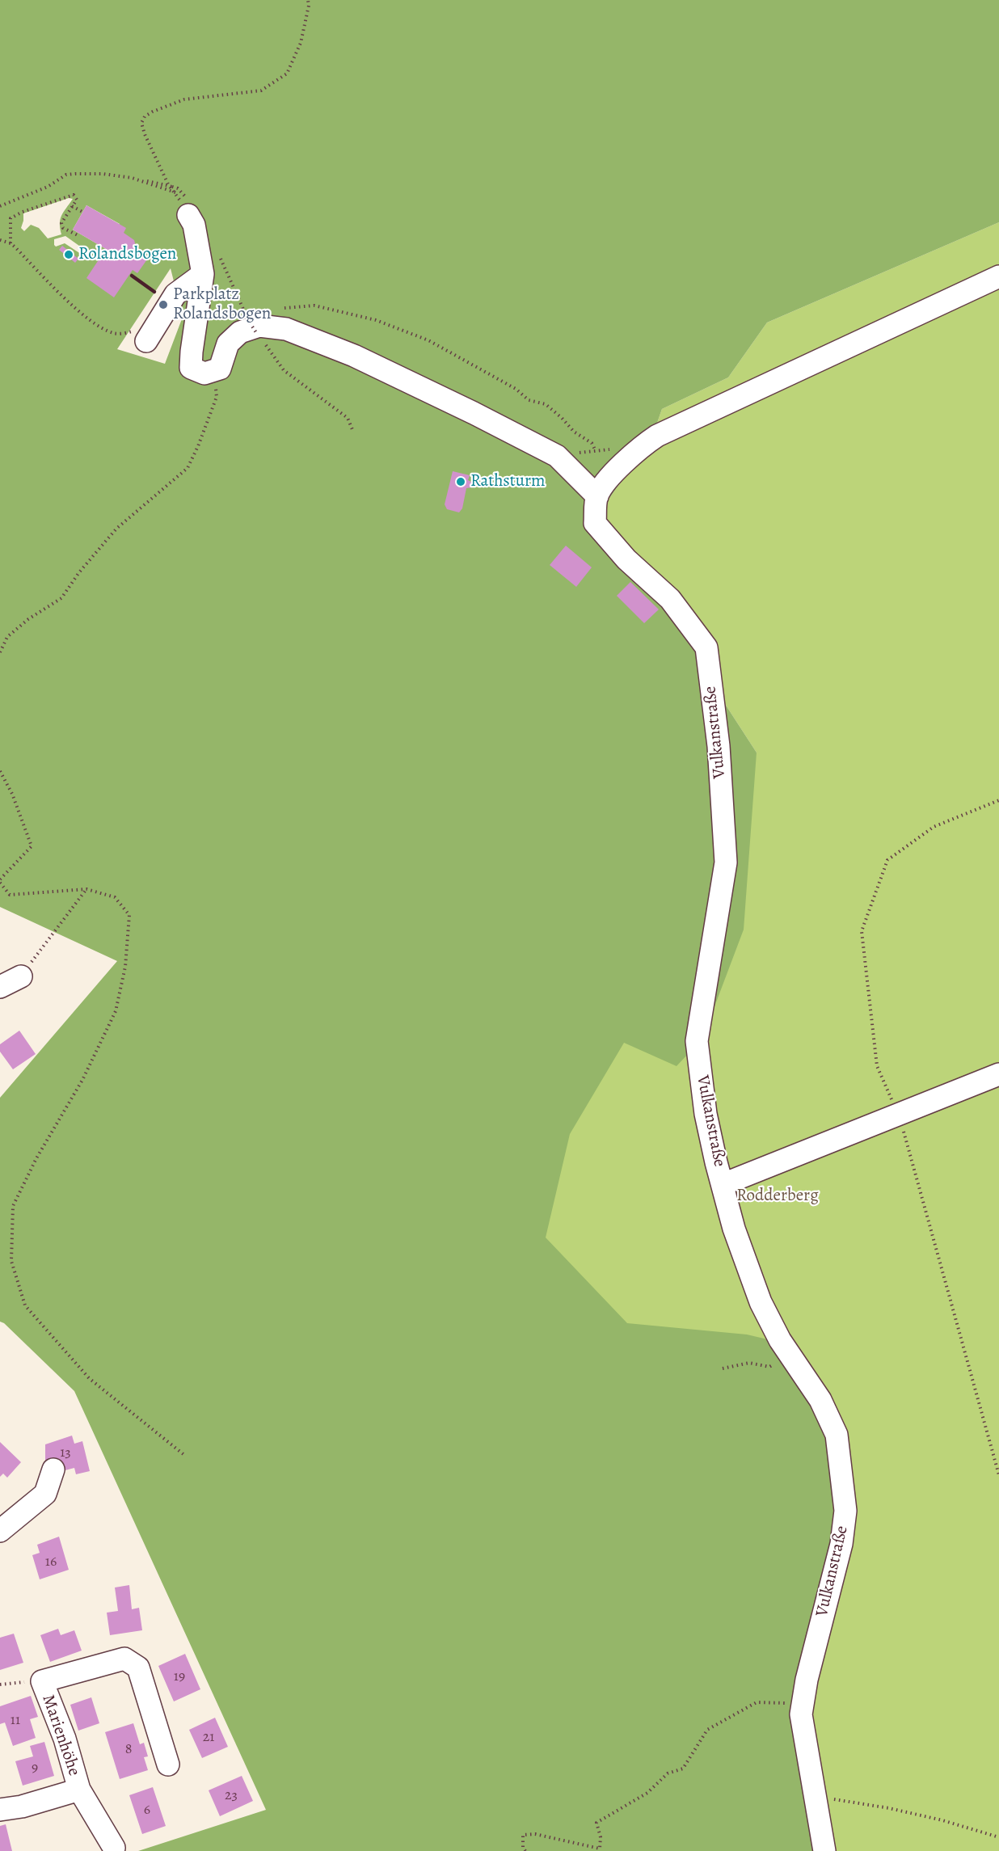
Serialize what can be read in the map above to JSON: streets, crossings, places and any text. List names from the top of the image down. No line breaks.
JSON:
{"streets":{"lane":["Vulkanstraße","Marienhöhe"]},"parks":["Rodderberg"],"places":["Rolandsbogen","Parkplatz Rolandsbogen","Rathsturm"],"house_numbers":["13","16","19","11","21","8","9","23","6"]}
